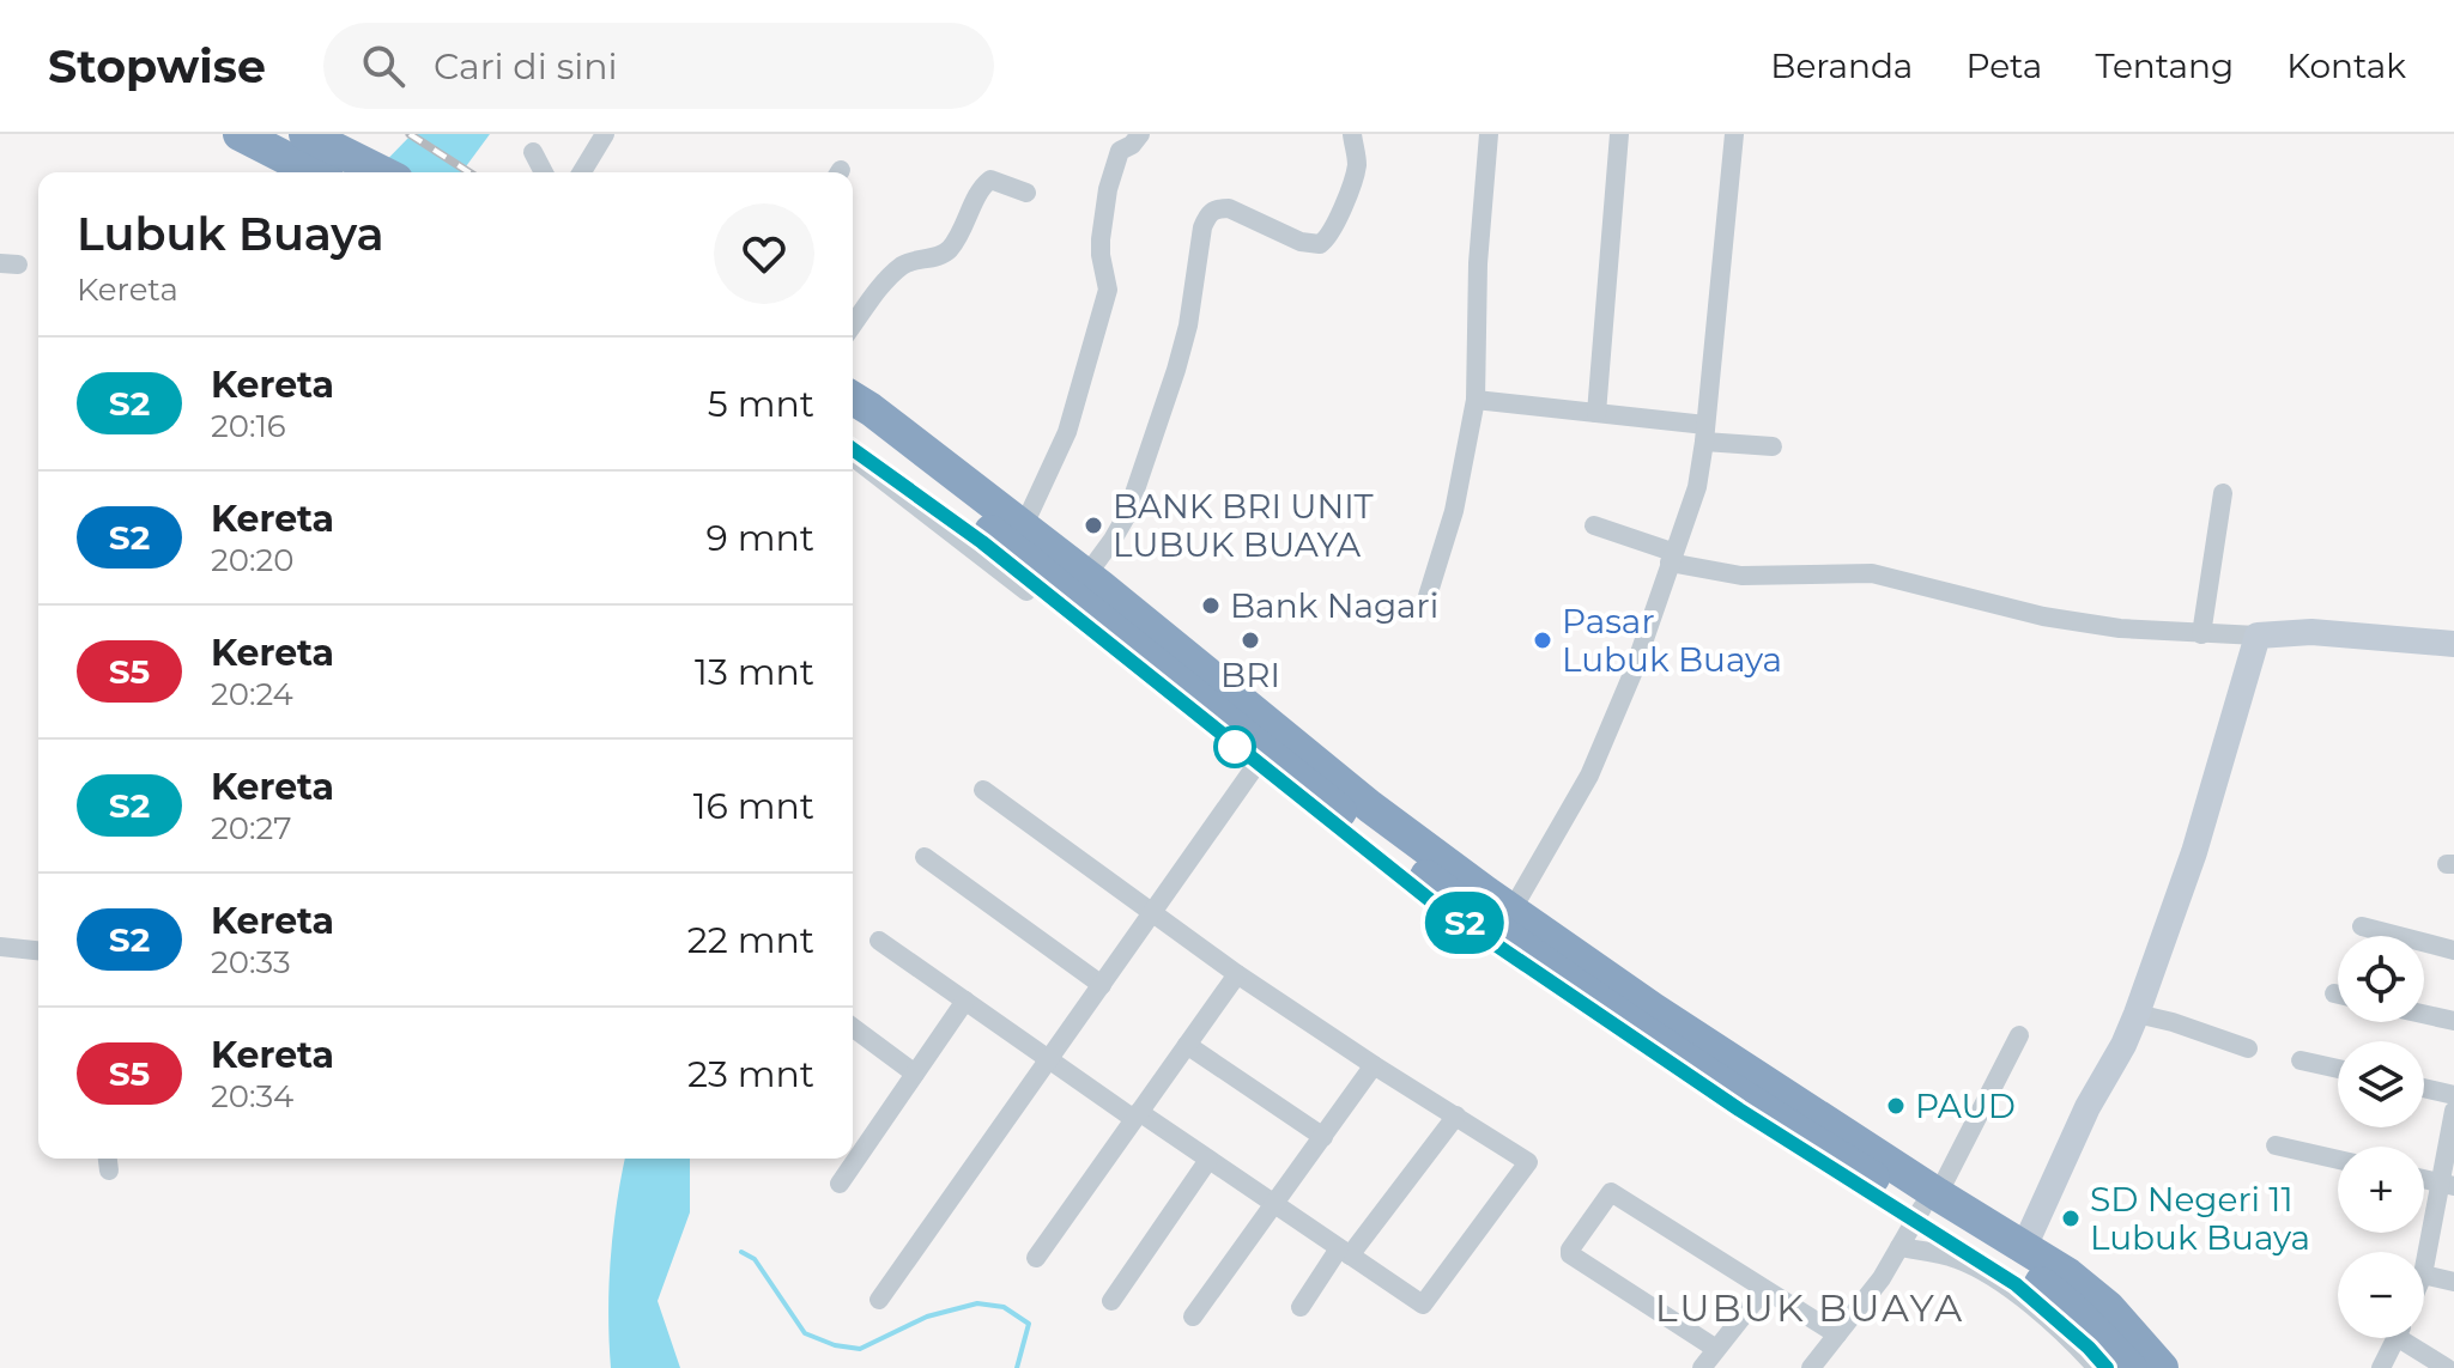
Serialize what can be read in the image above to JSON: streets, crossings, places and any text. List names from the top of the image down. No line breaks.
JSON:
{"districts":["LUBUK BUAYA"],"places":["BANK BRI UNIT LUBUK BUAYA","Bank Nagari","BRI","Pasar Lubuk Buaya","PAUD","SD Negeri 11 Lubuk Buaya"],"page":{"header":"Stopwise","search":"Cari di sini","nav":["Beranda","Peta","Tentang","Kontak"],"on_map":"S2","heading":["Lubuk Buaya","Kereta"],"list":[{"mark":"S2","name":"Kereta","note":"20:16","value":"5 mnt"},{"mark":"S2","name":"Kereta","note":"20:20","value":"9 mnt"},{"mark":"S5","name":"Kereta","note":"20:24","value":"13 mnt"},{"mark":"S2","name":"Kereta","note":"20:27","value":"16 mnt"},{"mark":"S2","name":"Kereta","note":"20:33","value":"22 mnt"},{"mark":"S5","name":"Kereta","note":"20:34","value":"23 mnt"}],"map_buttons":["+","−"]}}
